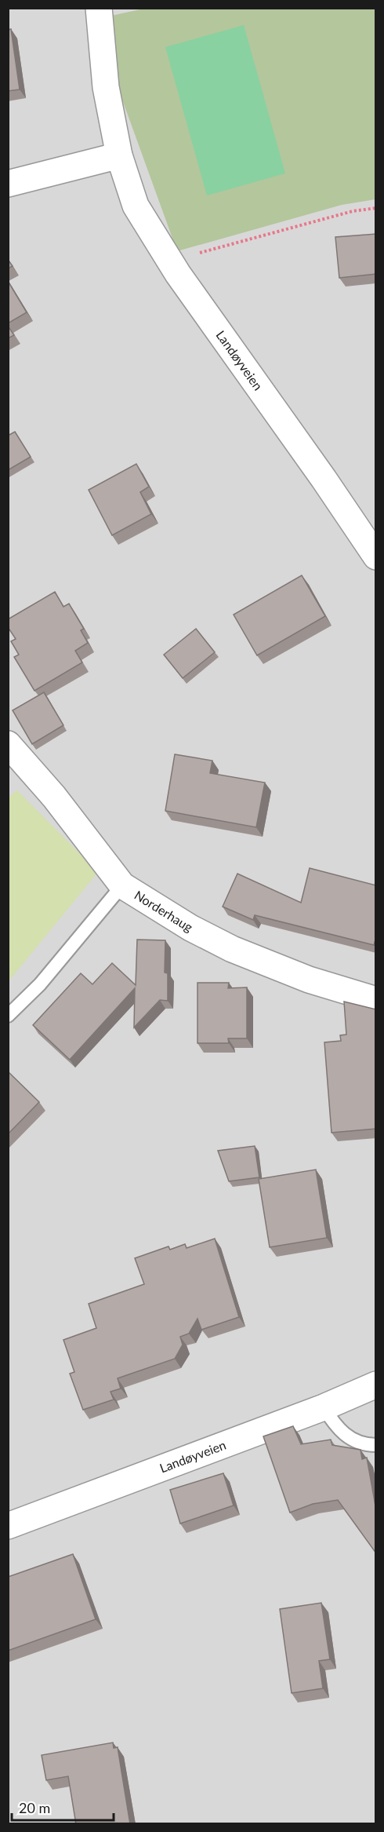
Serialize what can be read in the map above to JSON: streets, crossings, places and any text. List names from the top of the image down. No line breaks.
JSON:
{"streets":{"street":["Landøyveien","Norderhaug"]},"scale_bar":"20 m"}
